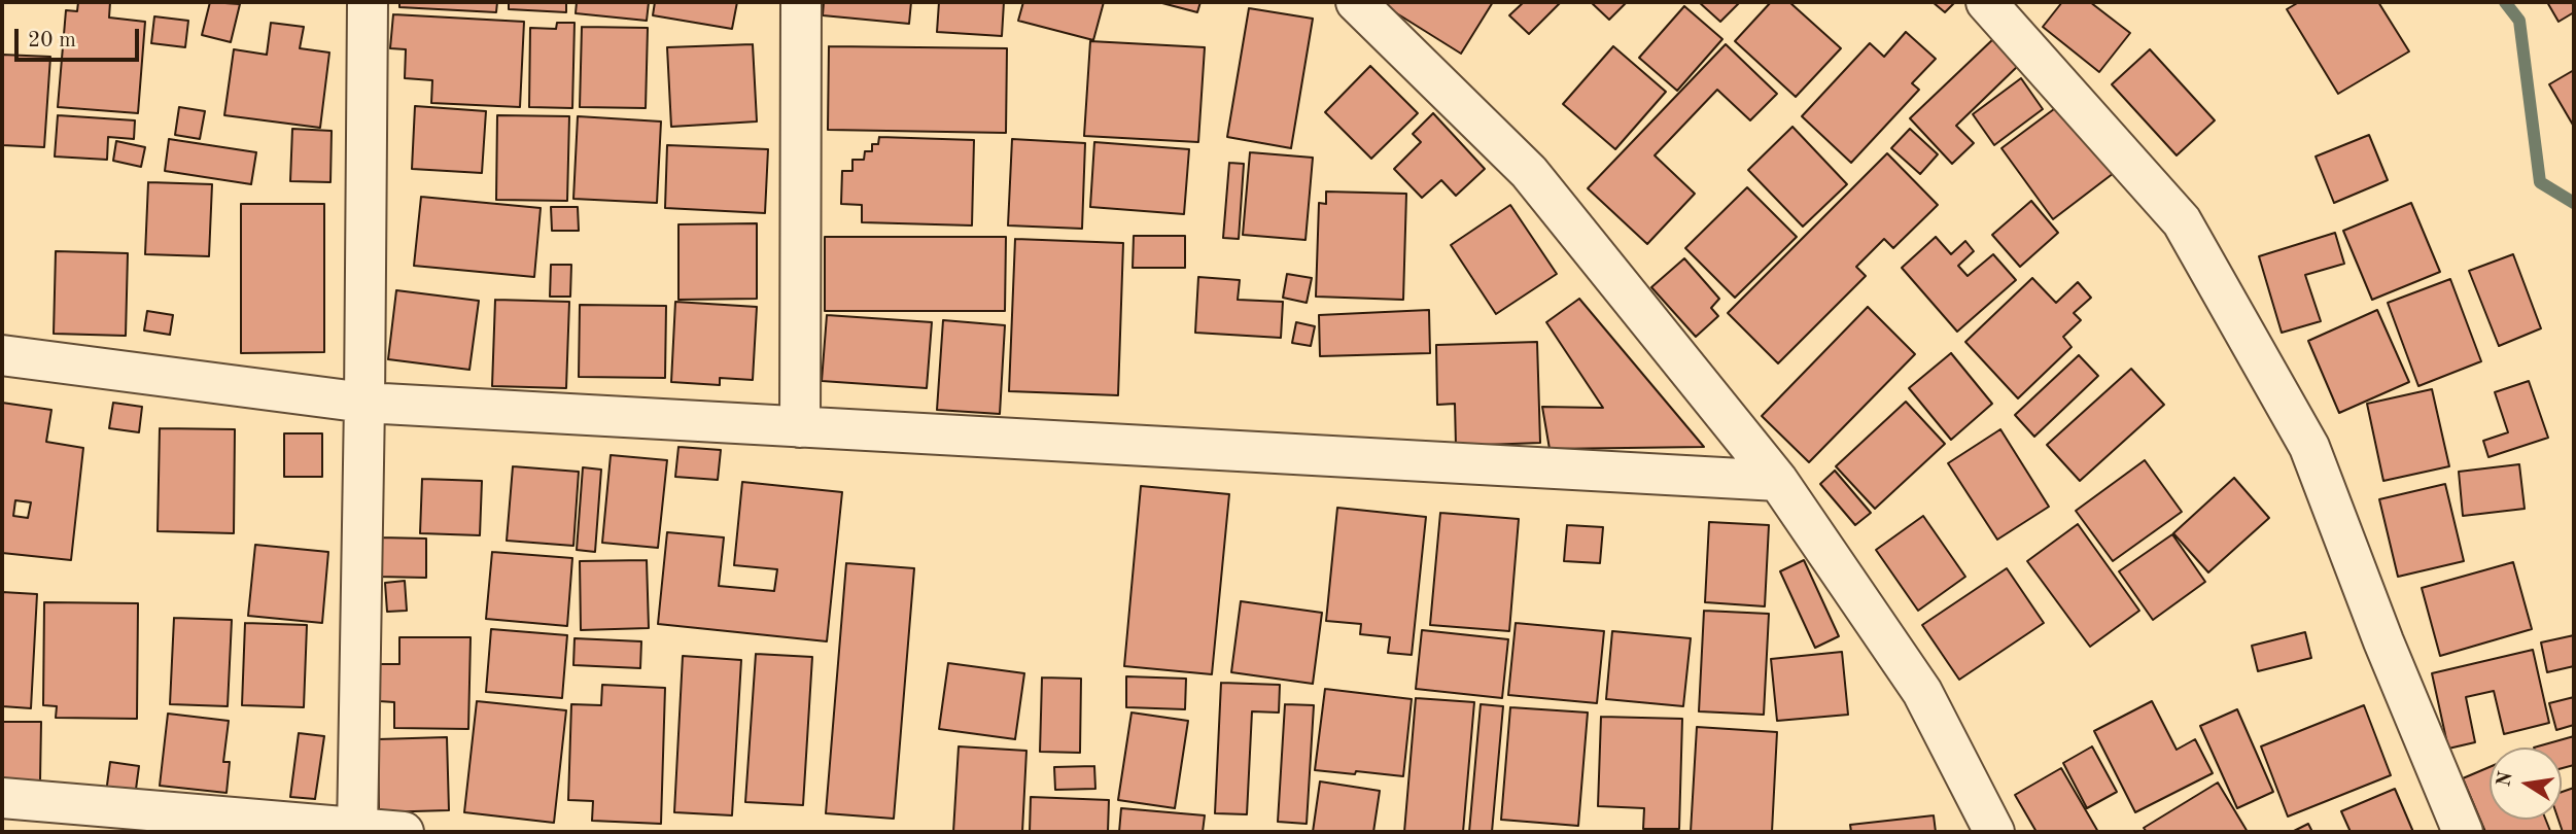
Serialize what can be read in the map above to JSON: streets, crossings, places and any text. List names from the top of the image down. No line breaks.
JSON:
{"scale_bar":"20 m","north":"left"}
